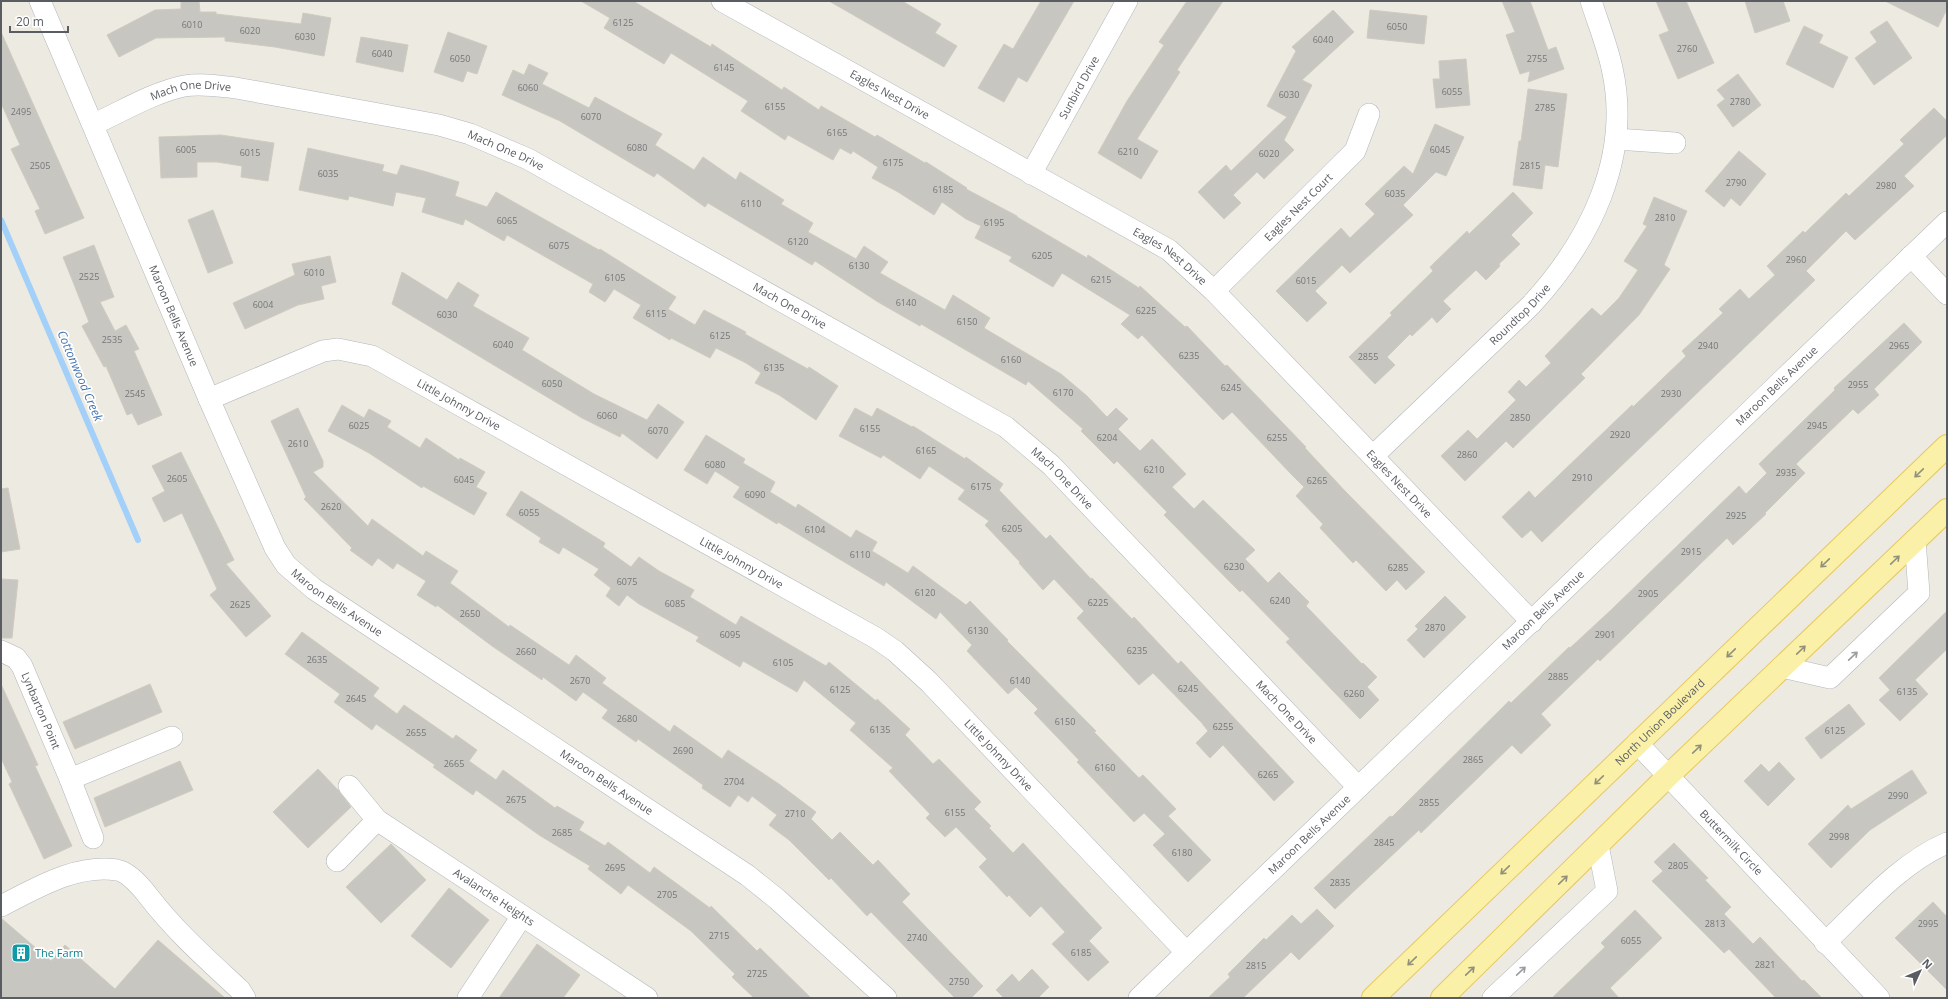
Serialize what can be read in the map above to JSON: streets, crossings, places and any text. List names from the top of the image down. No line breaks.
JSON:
{"streets":{"main road":["North Union Boulevard"],"street":["Sunbird Drive","Mach One Drive","Eagles Nest Drive","Eagles Nest Court","Roundtop Drive","Maroon Bells Avenue","Little Johnny Drive","Lynbarton Point","Buttermilk Circle","Avalanche Heights"]},"crossings":[["Sunbird Drive","Eagles Nest Drive"],["Mach One Drive","Maroon Bells Avenue"],["Eagles Nest Drive","Eagles Nest Court"],["Eagles Nest Drive","Roundtop Drive"],["Eagles Nest Drive","Maroon Bells Avenue"],["Maroon Bells Avenue","Little Johnny Drive"],["North Union Boulevard","Buttermilk Circle"]],"water":["Cottonwood Creek"],"places":{"building":["The Farm"]},"house_numbers":["6125","6010","6050","6020","6030","6040","2760","6040","6050","2755","6145","6060","6055","6030","2780","6155","2785","2495","6070","6165","6080","6005","6045","6210","6015","6020","6175","2505","2815","6035","2790","2980","6185","6035","6110","2810","6065","6195","6120","6075","6205","2960","6130","6010","2525","6105","6215","6015","6140","6004","6225","6115","6030","6150","6125","2535","6040","2940","2965","6235","2855","6160","6135","6050","2955","6245","6170","2545","2930","6060","2850","6025","2945","6155","6070","2920","6204","6255","2610","6165","2860","6080","6210","2935","2910","2605","6045","6265","6175","6090","2620","6055","2925","6205","6104","2915","6110","6230","6285","6075","6120","2905","6240","6225","6085","2625","2650","2870","6130","6095","2901","6235","2660","2635","6105","2885","2670","6140","6245","6125","6135","6260","2645","2680","6150","6255","6135","6125","2655","2690","2865","2665","6160","6265","2704","2990","2675","2855","6155","2710","2685","2998","2845","6180","2805","2695","2835","2705","2813","2995","2715","2740","6055","6185","2821","2815","2725","2750"],"scale_bar":"20 m","north":"top right"}
